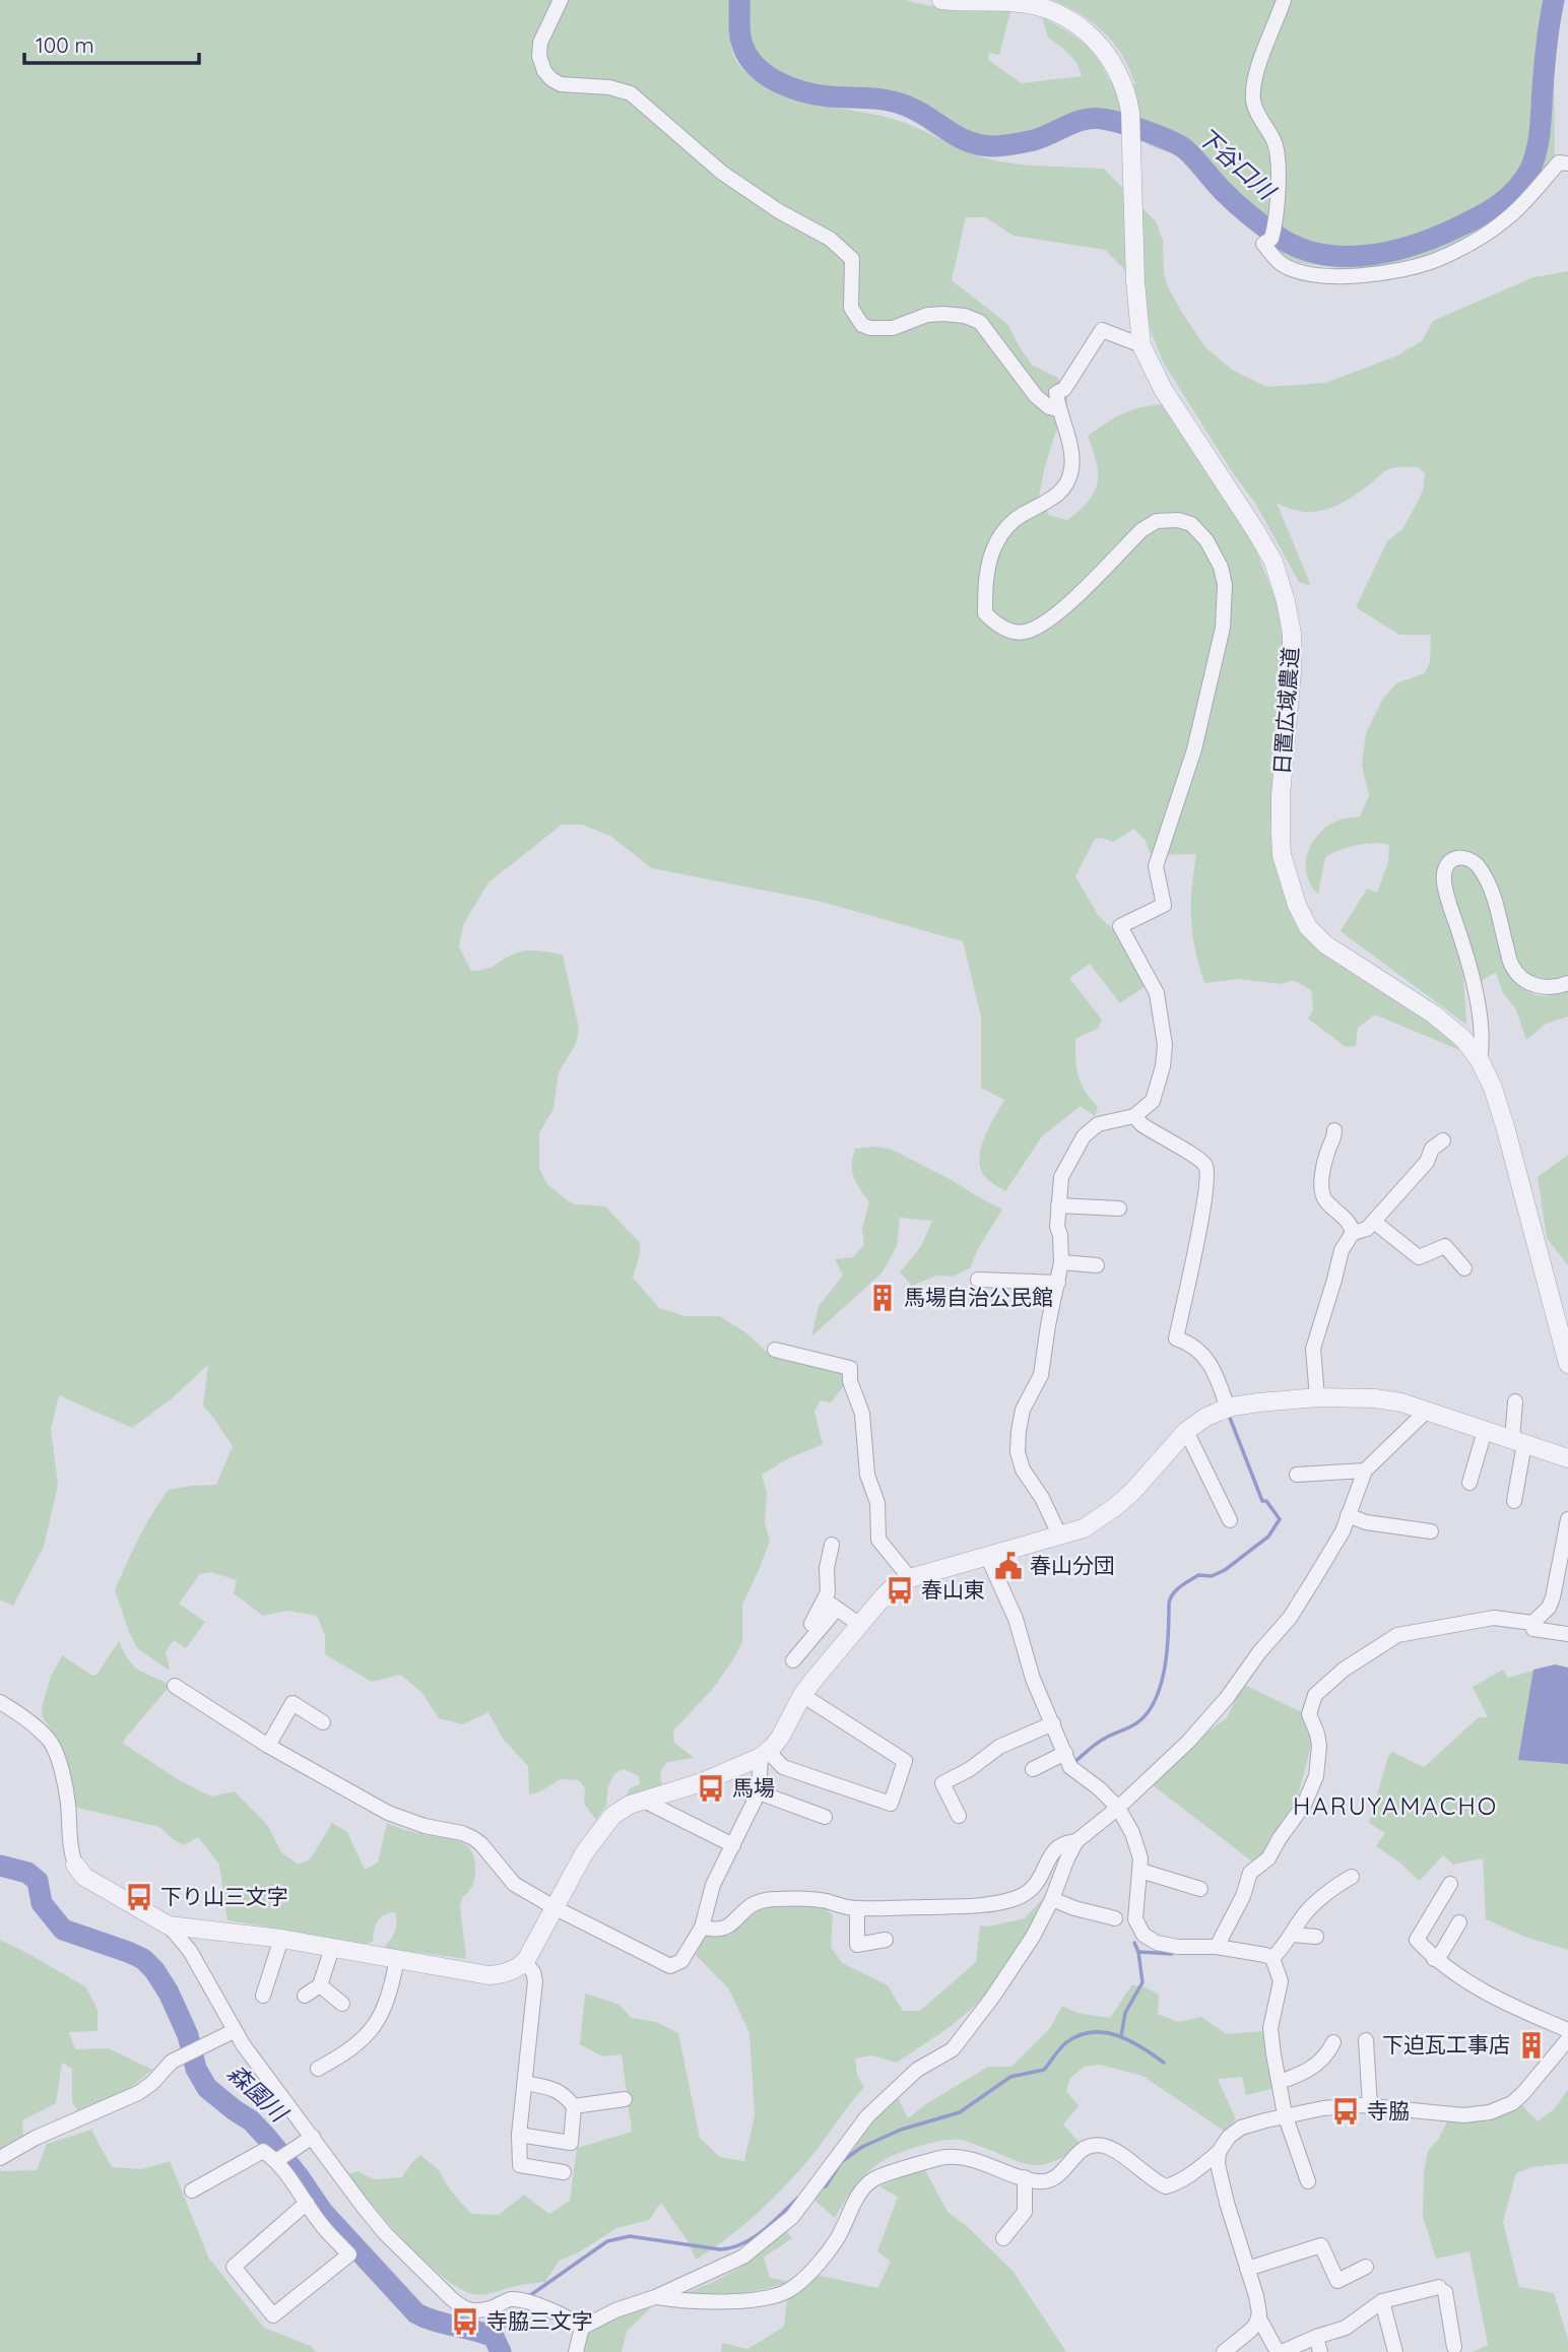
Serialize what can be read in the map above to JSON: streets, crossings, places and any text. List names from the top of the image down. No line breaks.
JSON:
{"streets":{"street":["日置広域農道"]},"districts":["HARUYAMACHO"],"water":["下谷口川","森園川"],"places":{"building":["馬場自治公民館","下迫瓦工事店"],"public building":["春山分団"],"bus stop":["春山東","馬場","下り山三文字","寺脇","寺脇三文字"]},"scale_bar":"100 m"}
